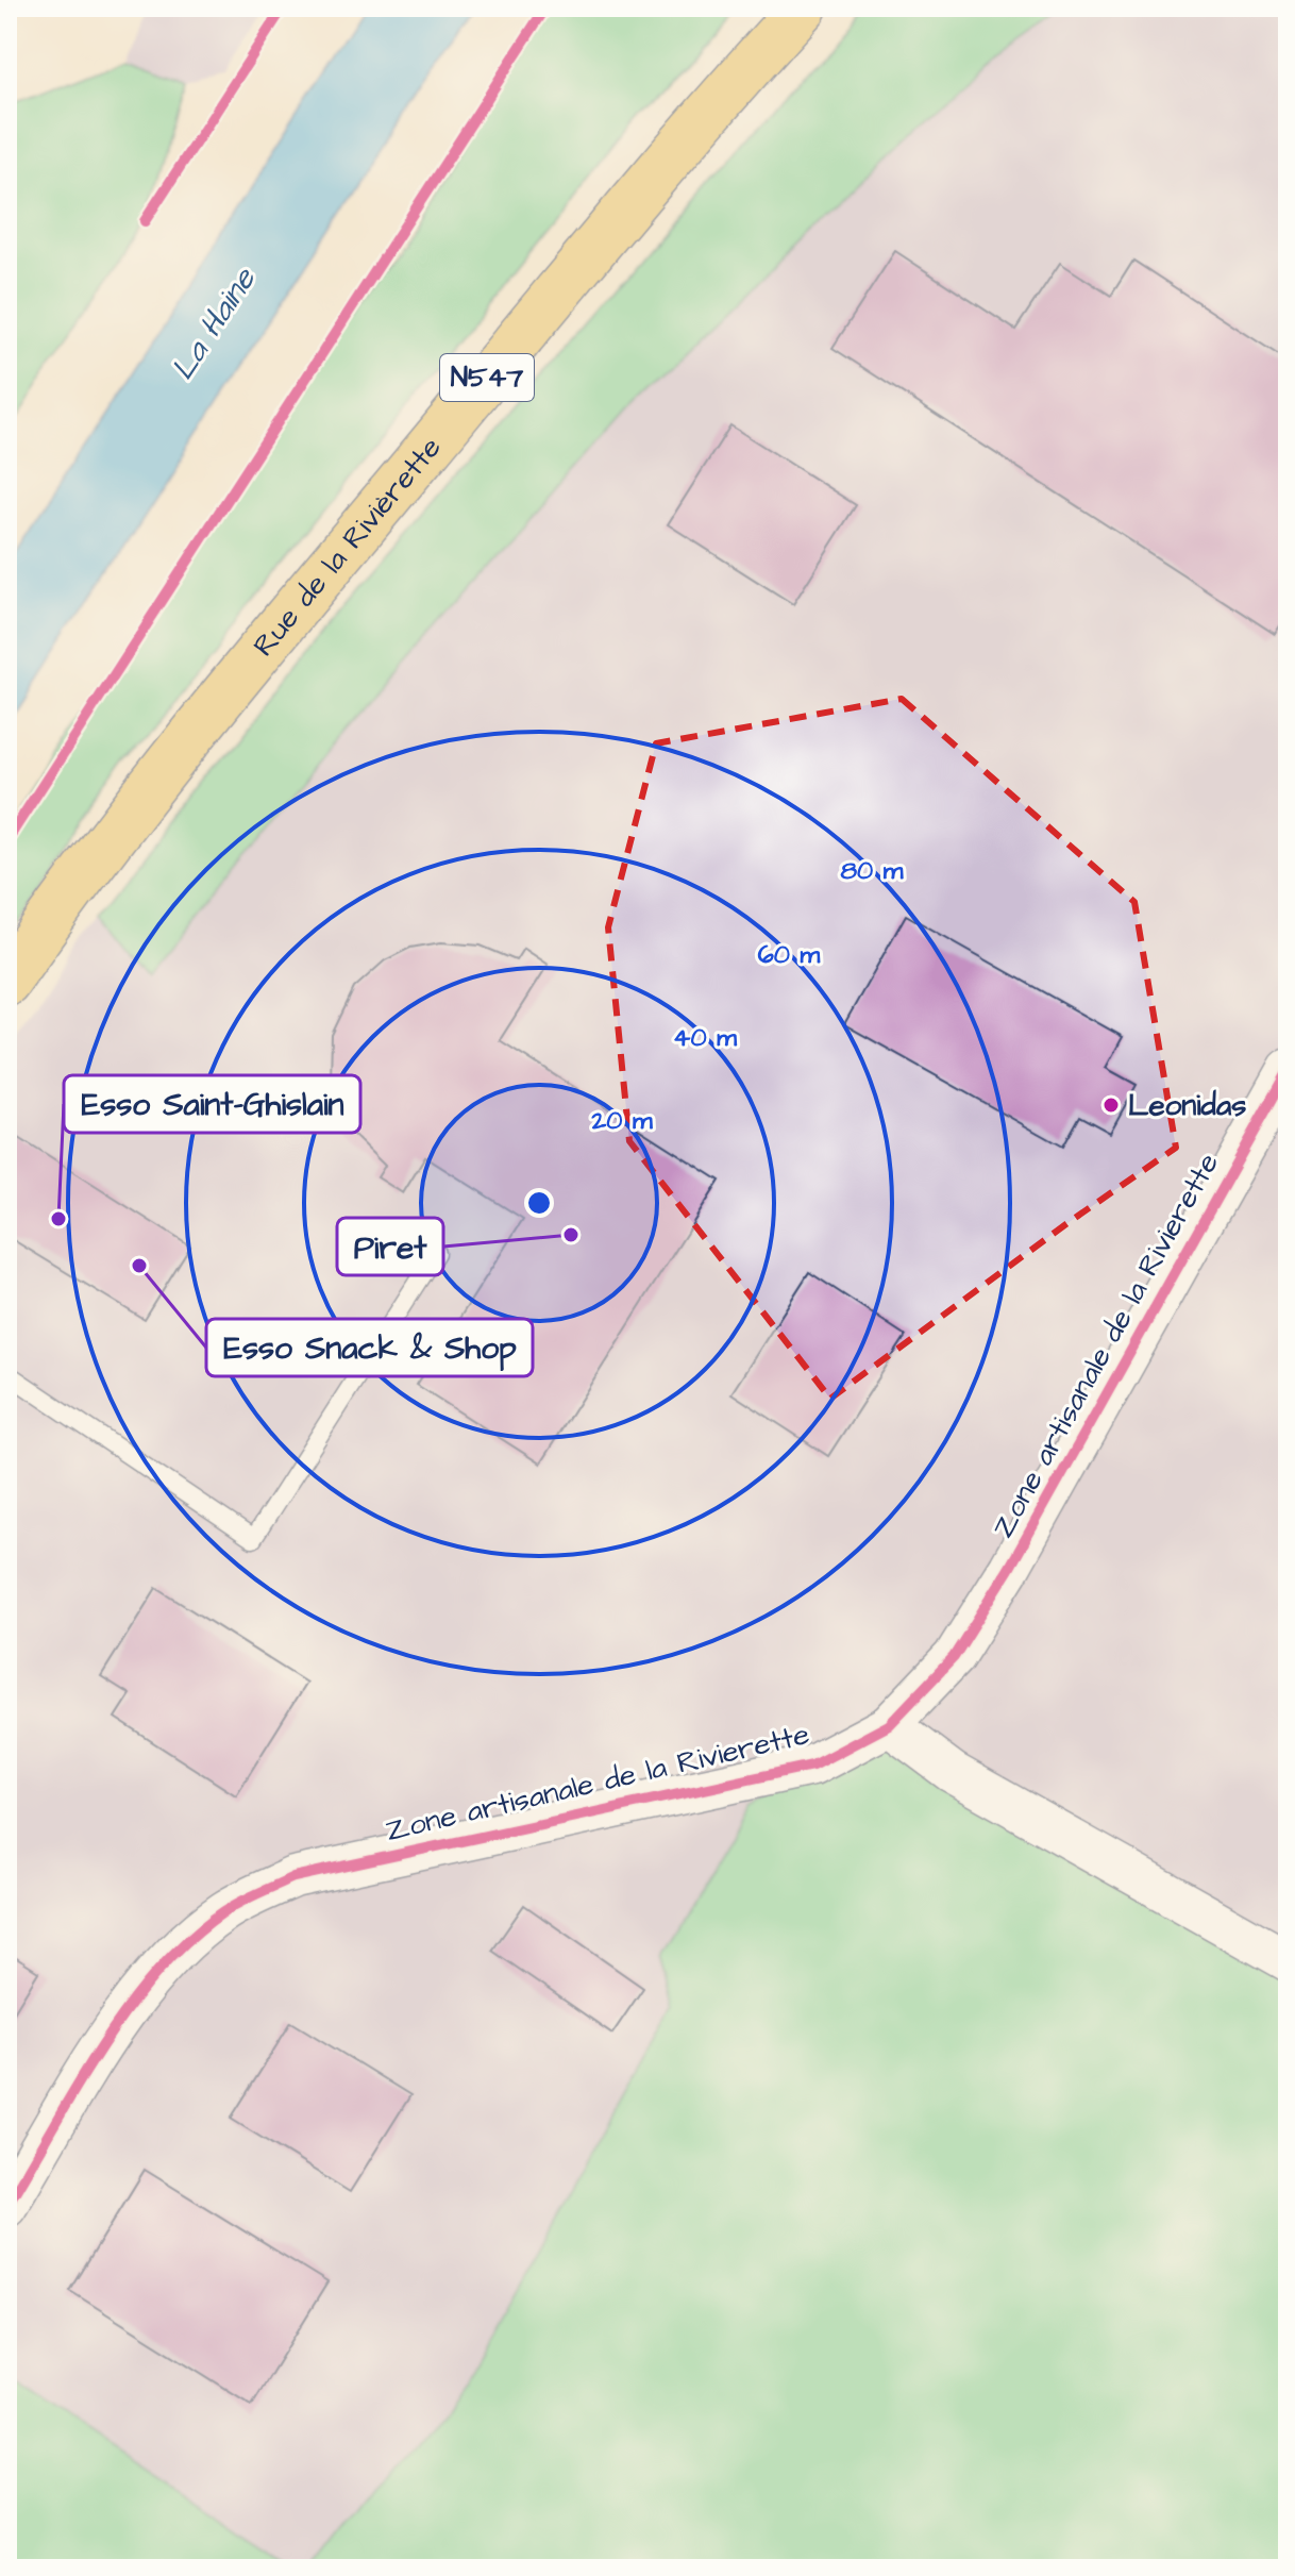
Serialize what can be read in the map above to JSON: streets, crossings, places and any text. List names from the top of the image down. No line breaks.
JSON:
{"streets":{"main road":["N547","Rue de la Rivièrette"],"street":["Zone artisanale de la Rivierette"]},"water":["La Haine"],"places":["Leonidas","Esso Saint-Ghislain","Piret","Esso Snack & Shop"],"rings":["80 m","60 m","40 m","20 m"]}
